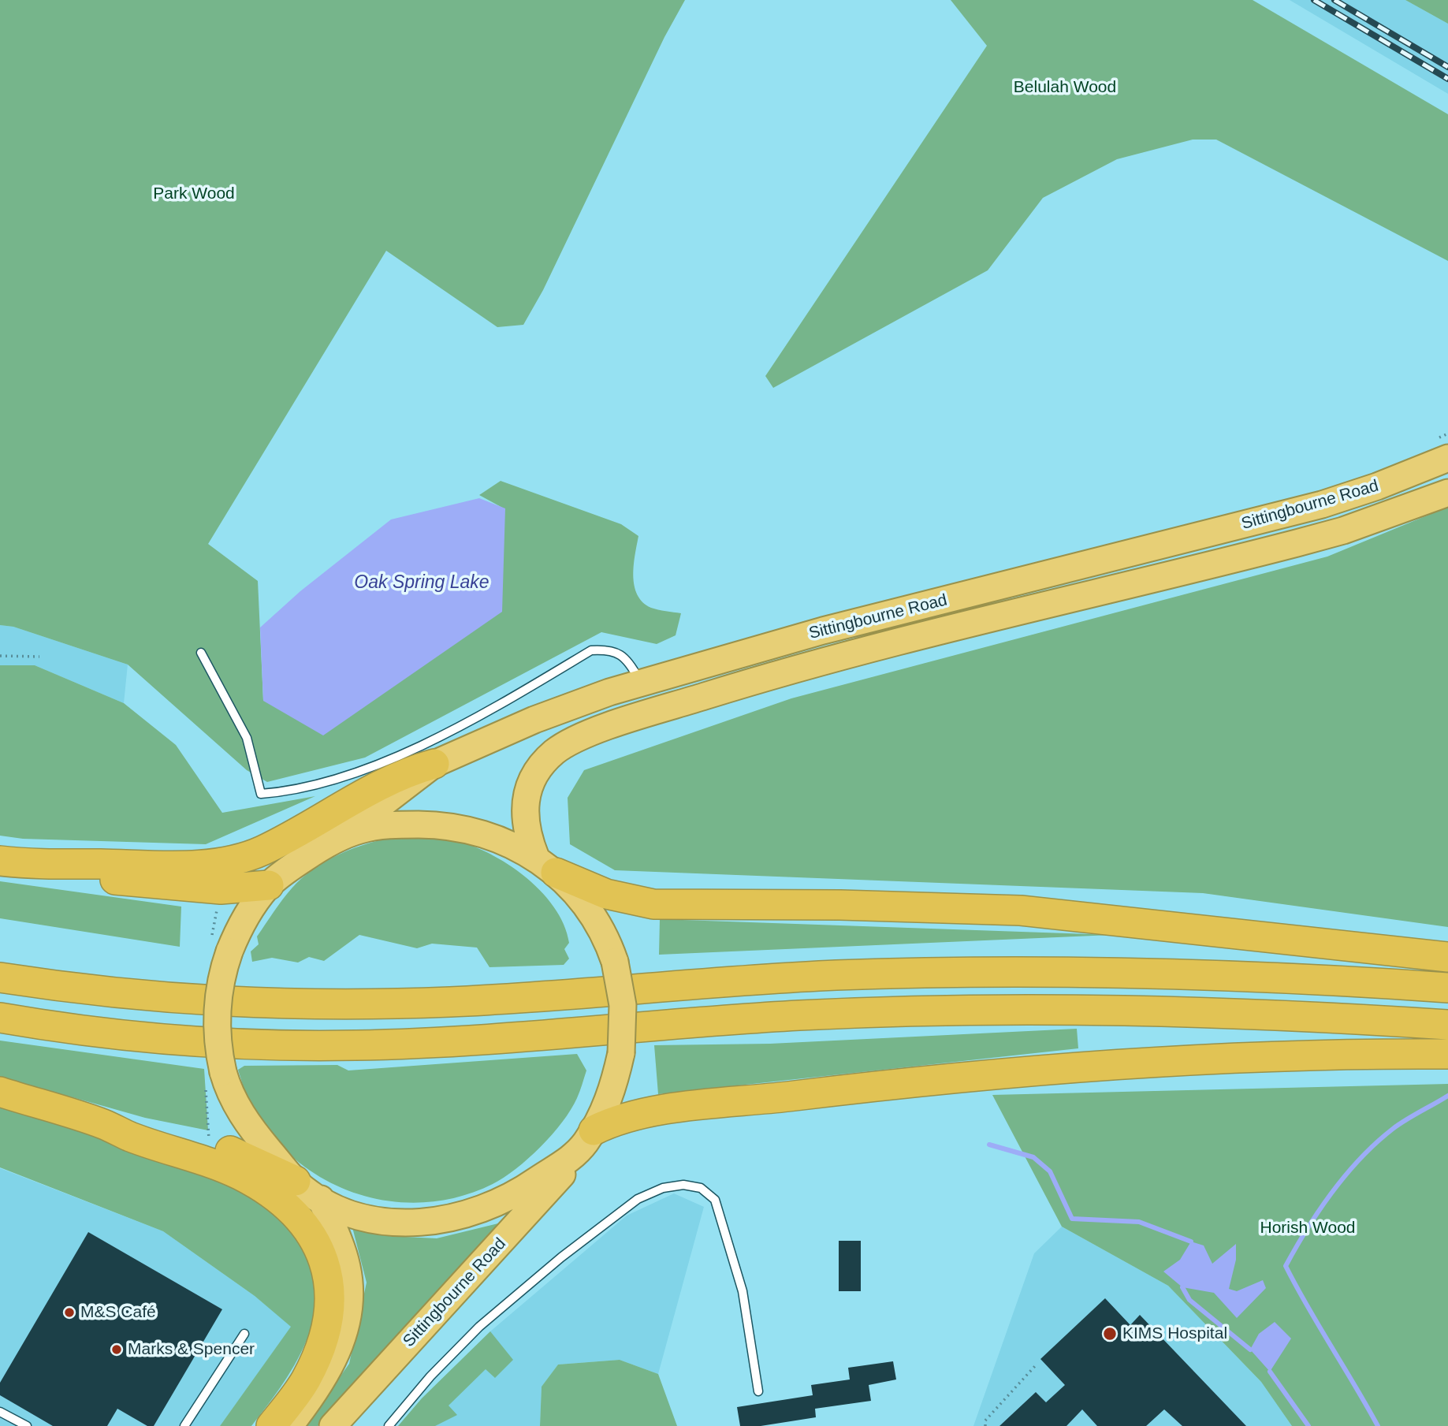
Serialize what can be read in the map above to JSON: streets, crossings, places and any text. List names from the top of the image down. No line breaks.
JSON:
{"streets":{"highway":["Sittingbourne Road"]},"water":["Oak Spring Lake"],"parks":["Belulah Wood","Park Wood","Horish Wood"],"places":["M&S Café","KIMS Hospital","Marks & Spencer"]}
